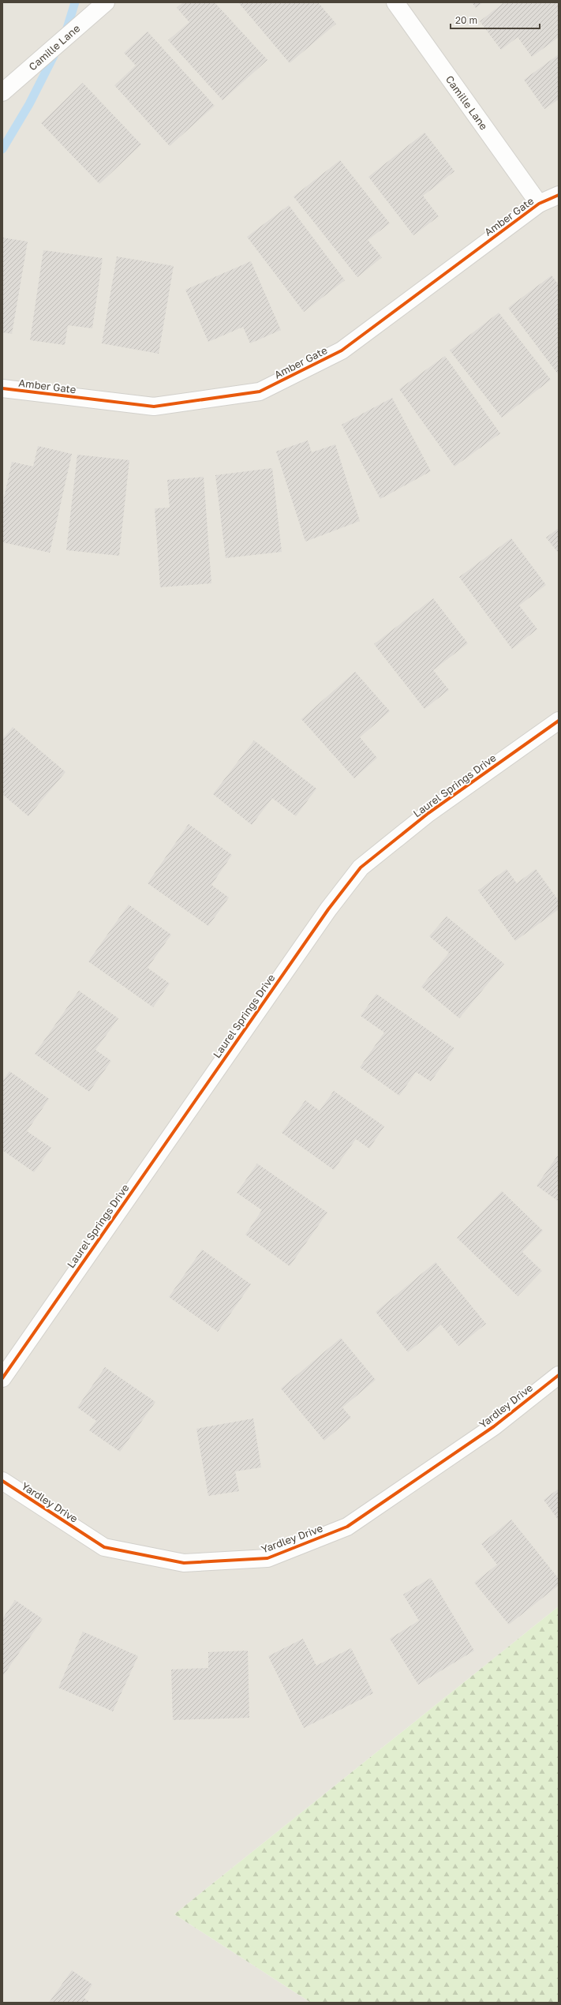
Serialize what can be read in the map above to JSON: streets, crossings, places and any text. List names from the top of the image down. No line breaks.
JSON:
{"streets":{"street":["Camille Lane","Amber Gate","Laurel Springs Drive","Yardley Drive"]},"crossings":[["Camille Lane","Amber Gate"]],"scale_bar":"20 m"}
